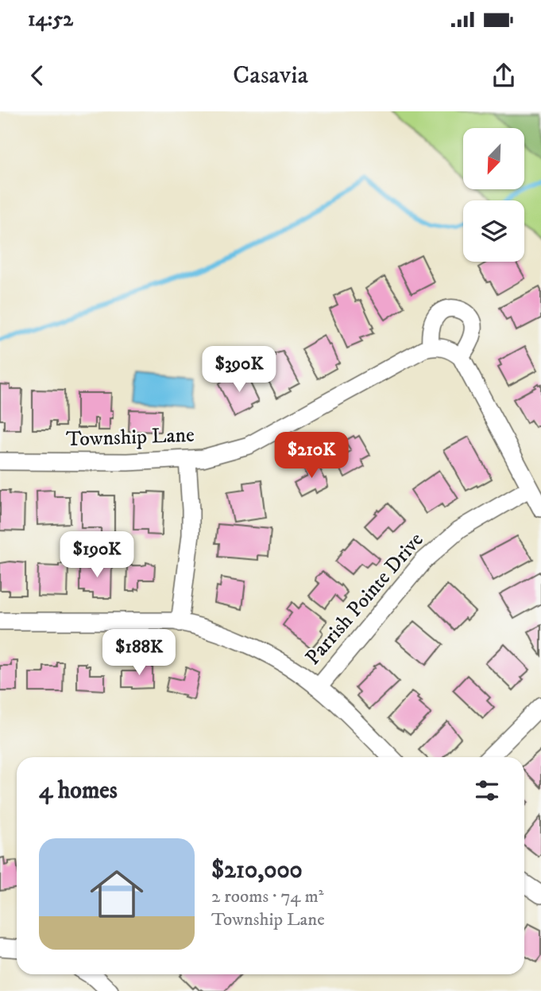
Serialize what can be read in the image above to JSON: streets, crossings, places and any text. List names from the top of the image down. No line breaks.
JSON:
{"streets":{"street":["Township Lane","Parrish Pointe Drive"]},"north":"bottom left","page":{"status":"14:52","header":"Casavia","price":["$390K","$210K","$190K","$188K"],"heading":"4 homes","list":[{"name":"$210,000","note":"2 rooms · 74 m² · Township Lane"}]}}
